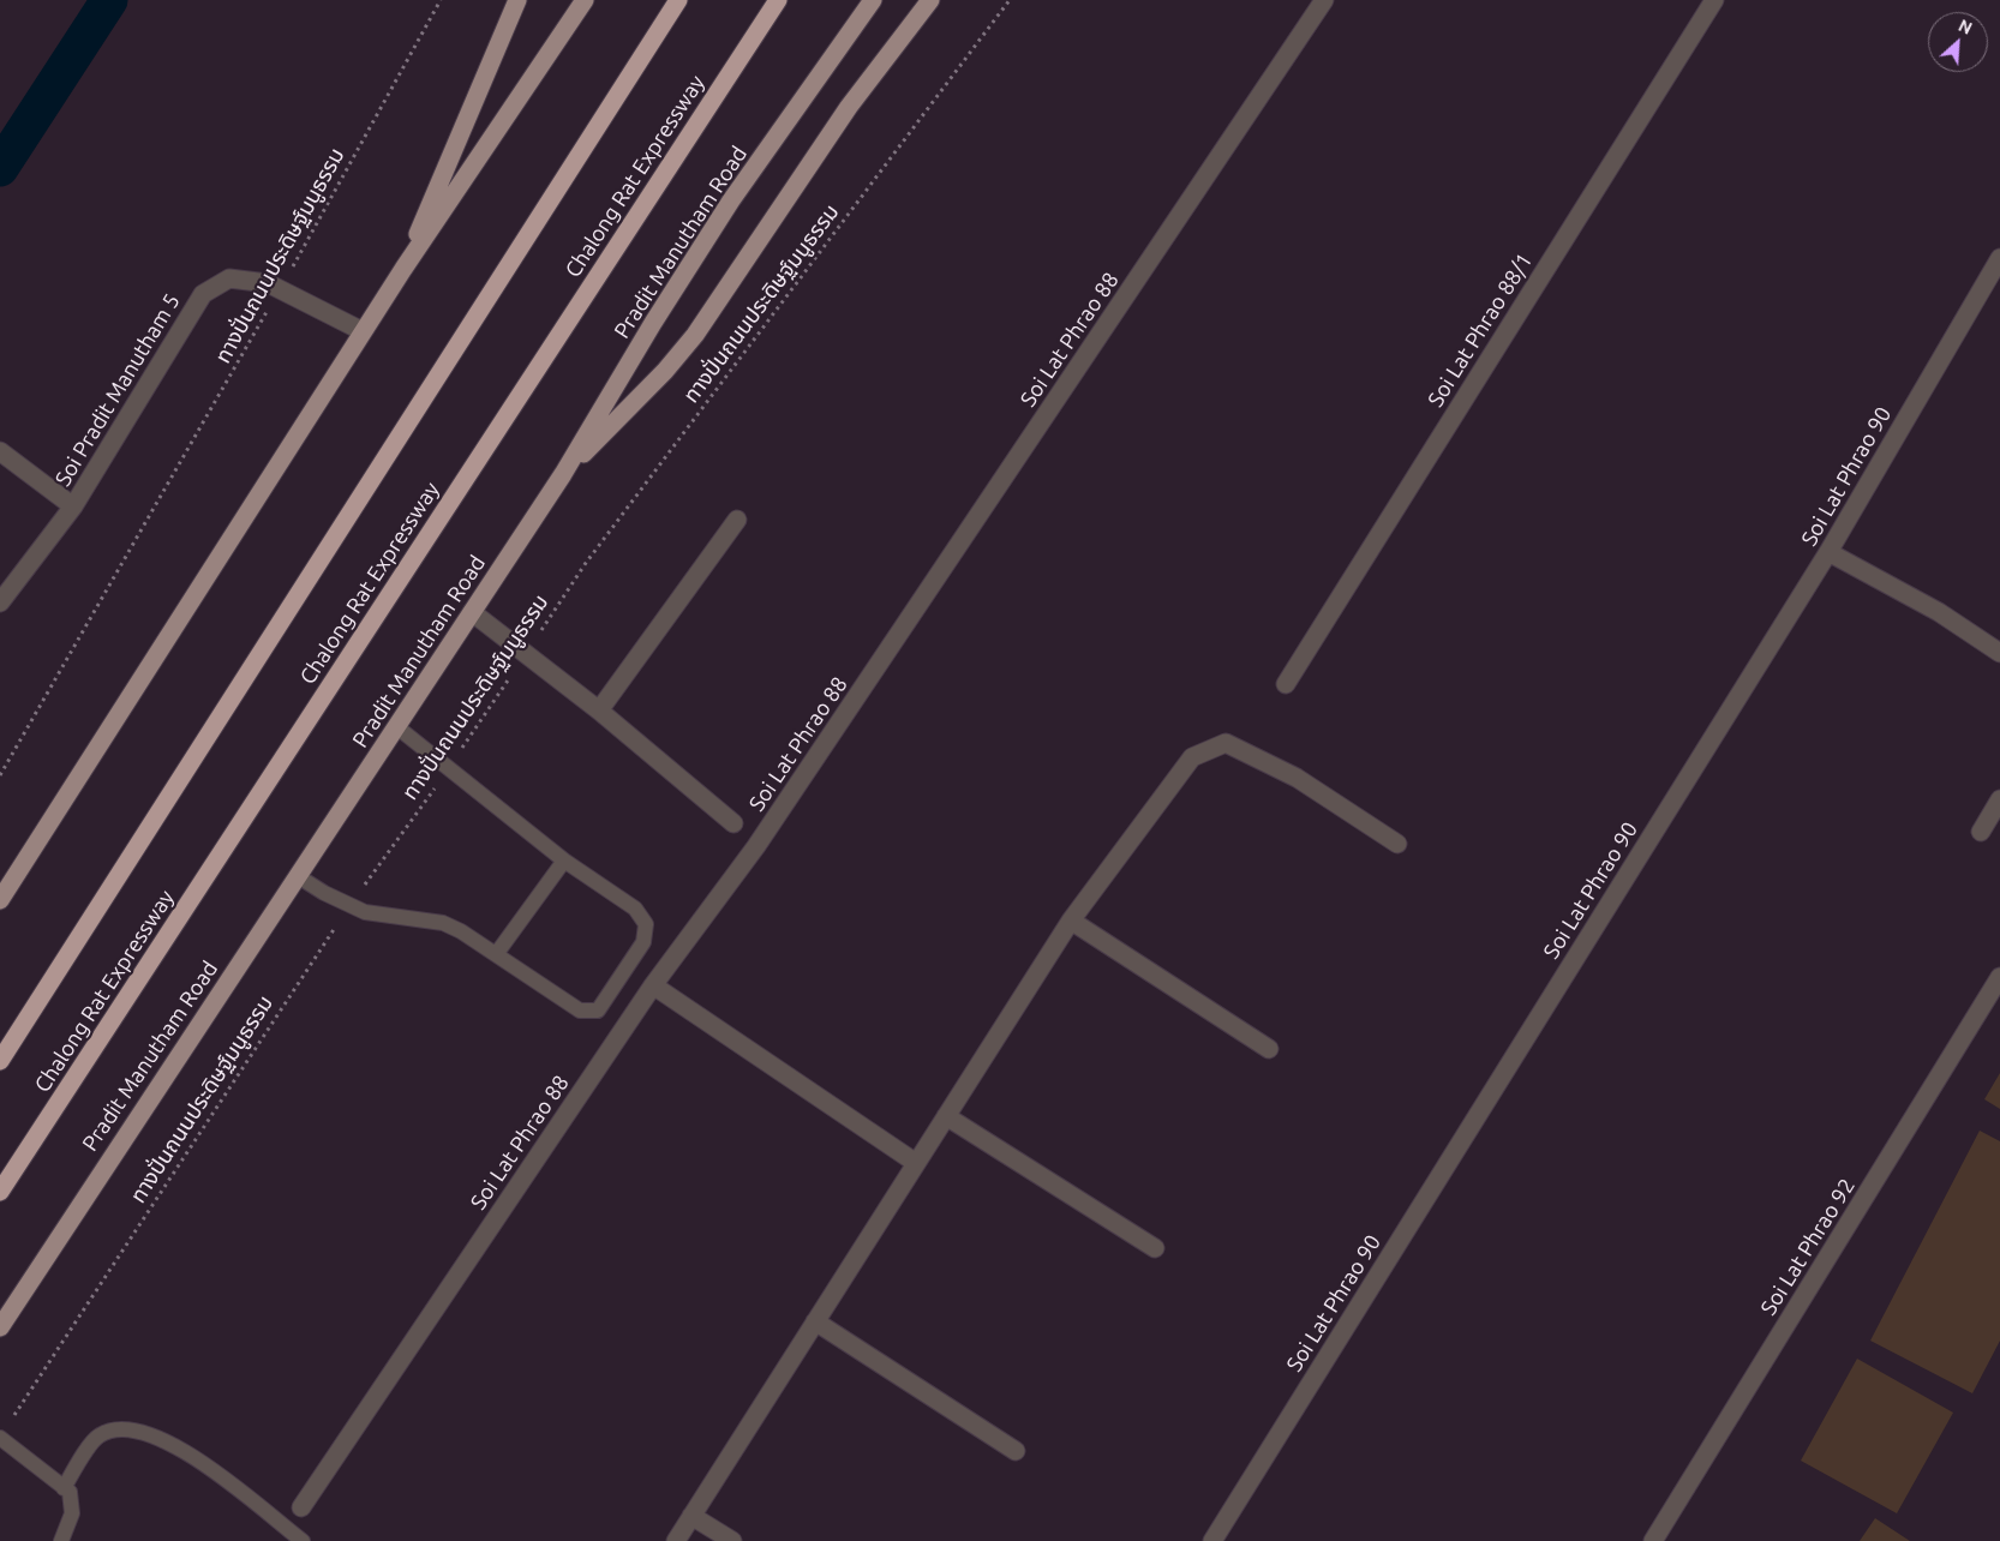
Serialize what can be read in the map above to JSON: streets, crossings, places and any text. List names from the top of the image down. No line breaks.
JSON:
{"streets":{"highway":["Chalong Rat Expressway"],"main road":["Pradit Manutham Road"],"street":["Soi Lat Phrao 88/1","Soi Lat Phrao 88","Soi Pradit Manutham 5","Soi Lat Phrao 90","Soi Lat Phrao 92"],"path":["ทางปั่นถนนประดิษฐ์มนูธรรม"]},"crossings":[["ทางปั่นถนนประดิษฐ์มนูธรรม","Soi Pradit Manutham 5"]],"north":"top right"}
